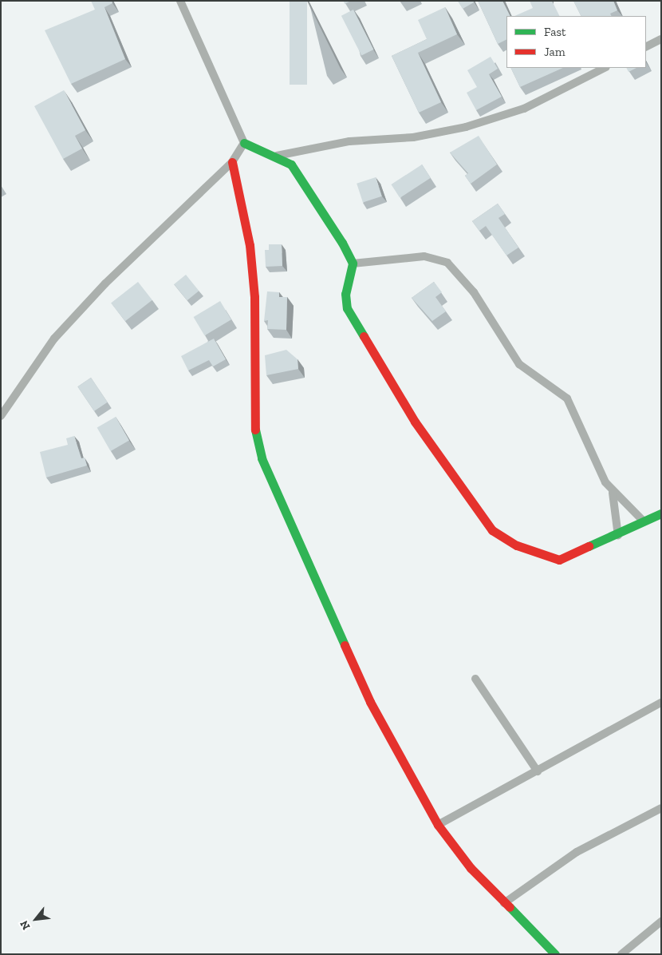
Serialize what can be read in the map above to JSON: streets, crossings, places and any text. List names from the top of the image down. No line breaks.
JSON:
{"legend":["Fast","Jam"],"north":"bottom left"}
